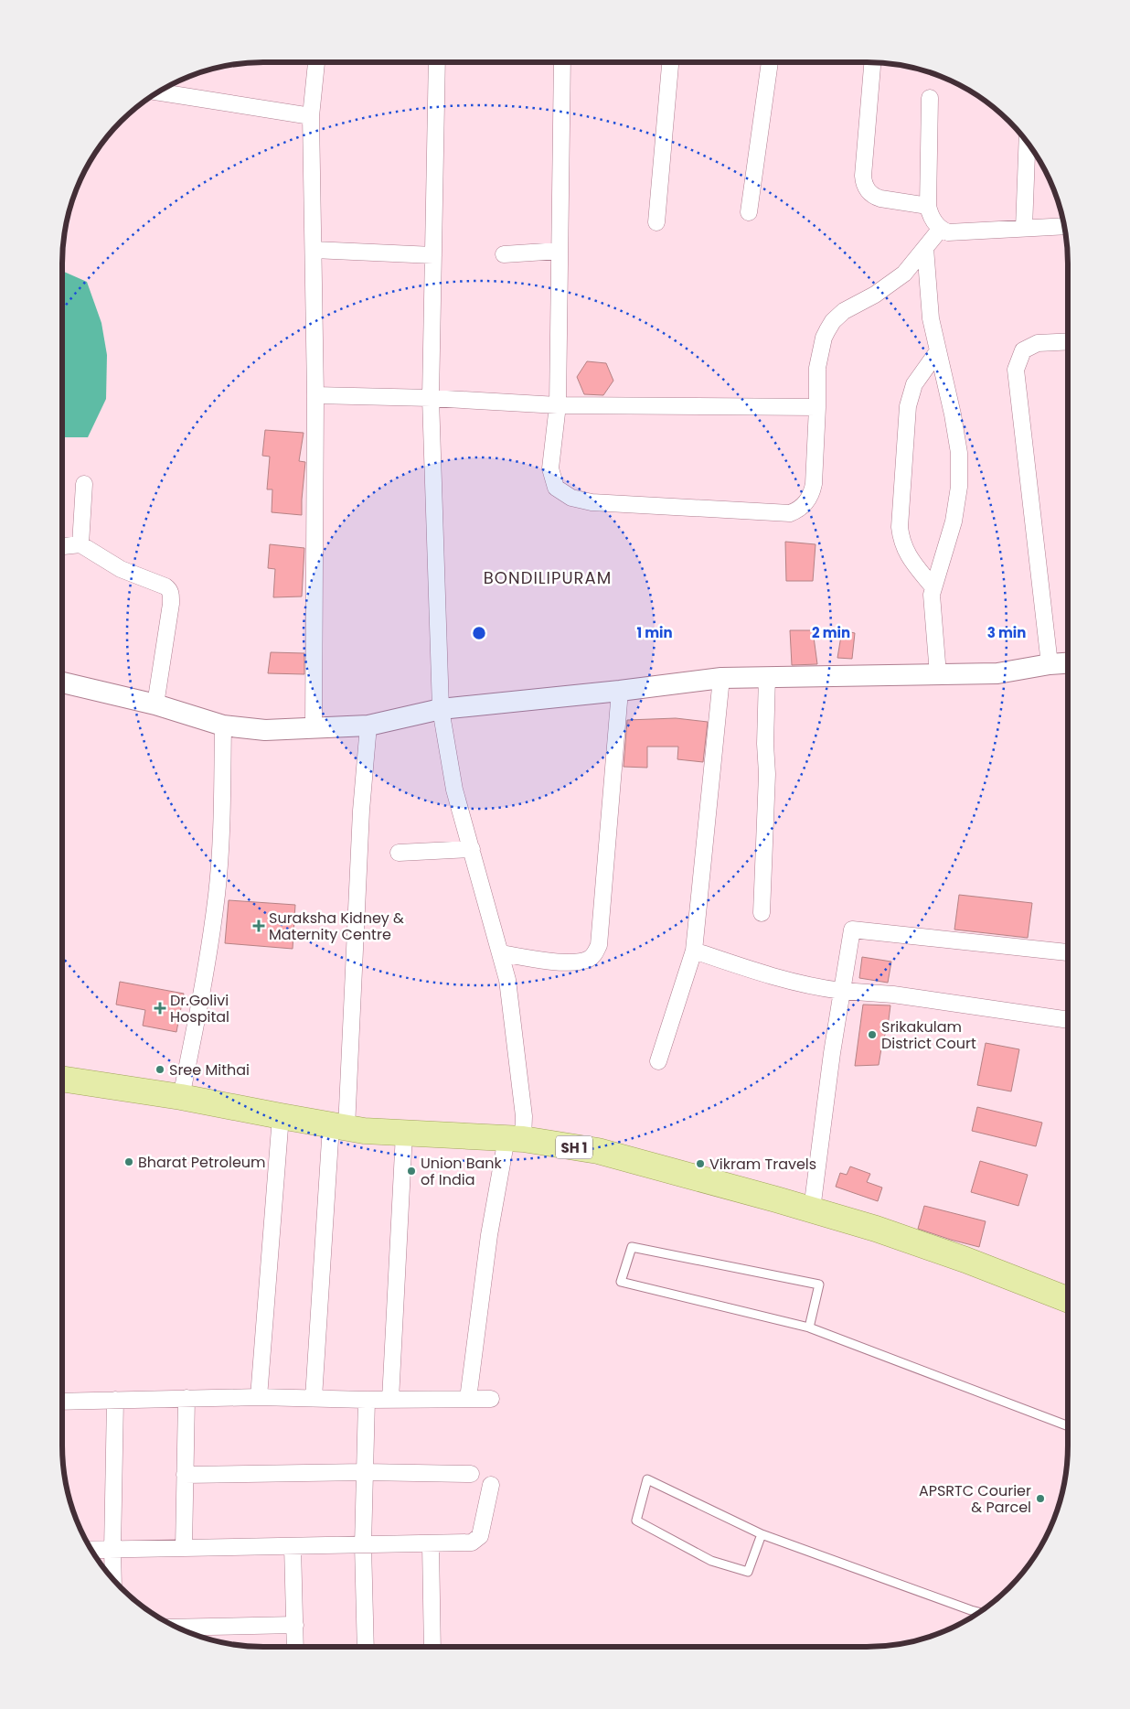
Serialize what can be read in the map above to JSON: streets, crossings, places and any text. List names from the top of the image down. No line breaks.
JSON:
{"streets":{"main road":["SH 1"]},"districts":["BONDILIPURAM"],"places":{"health":["Suraksha Kidney & Maternity Centre","Dr.Golivi Hospital"],"other":["Srikakulam District Court","Sree Mithai","Bharat Petroleum","Vikram Travels","Union Bank of India","APSRTC Courier & Parcel"]},"rings":["1 min","2 min","3 min"]}
